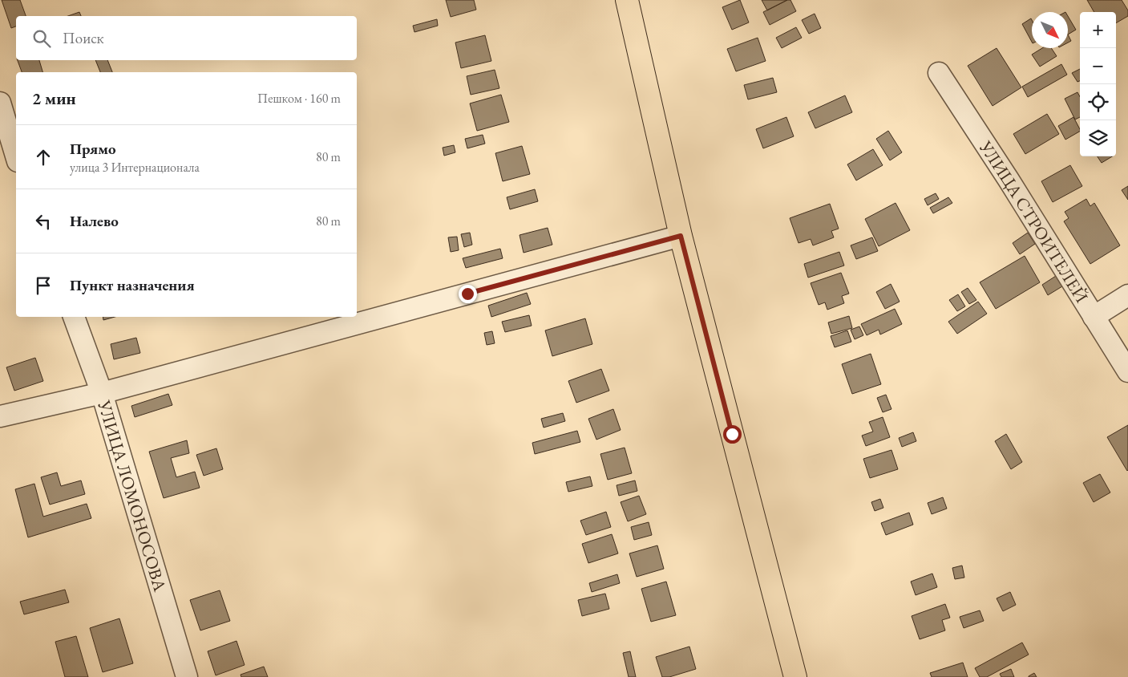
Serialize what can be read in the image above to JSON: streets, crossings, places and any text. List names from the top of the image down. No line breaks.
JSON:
{"streets":{"street":["УЛИЦА СТРОИТЕЛЕЙ","УЛИЦА ЛОМОНОСОВА"]},"north":"bottom right","page":{"map_buttons":["+","−"],"search":"Поиск","heading":["2 мин","Пешком · 160 m"],"list":[["Прямо","улица 3 Интернационала","80 m"],["Налево","80 m"],"Пункт назначения"]}}
